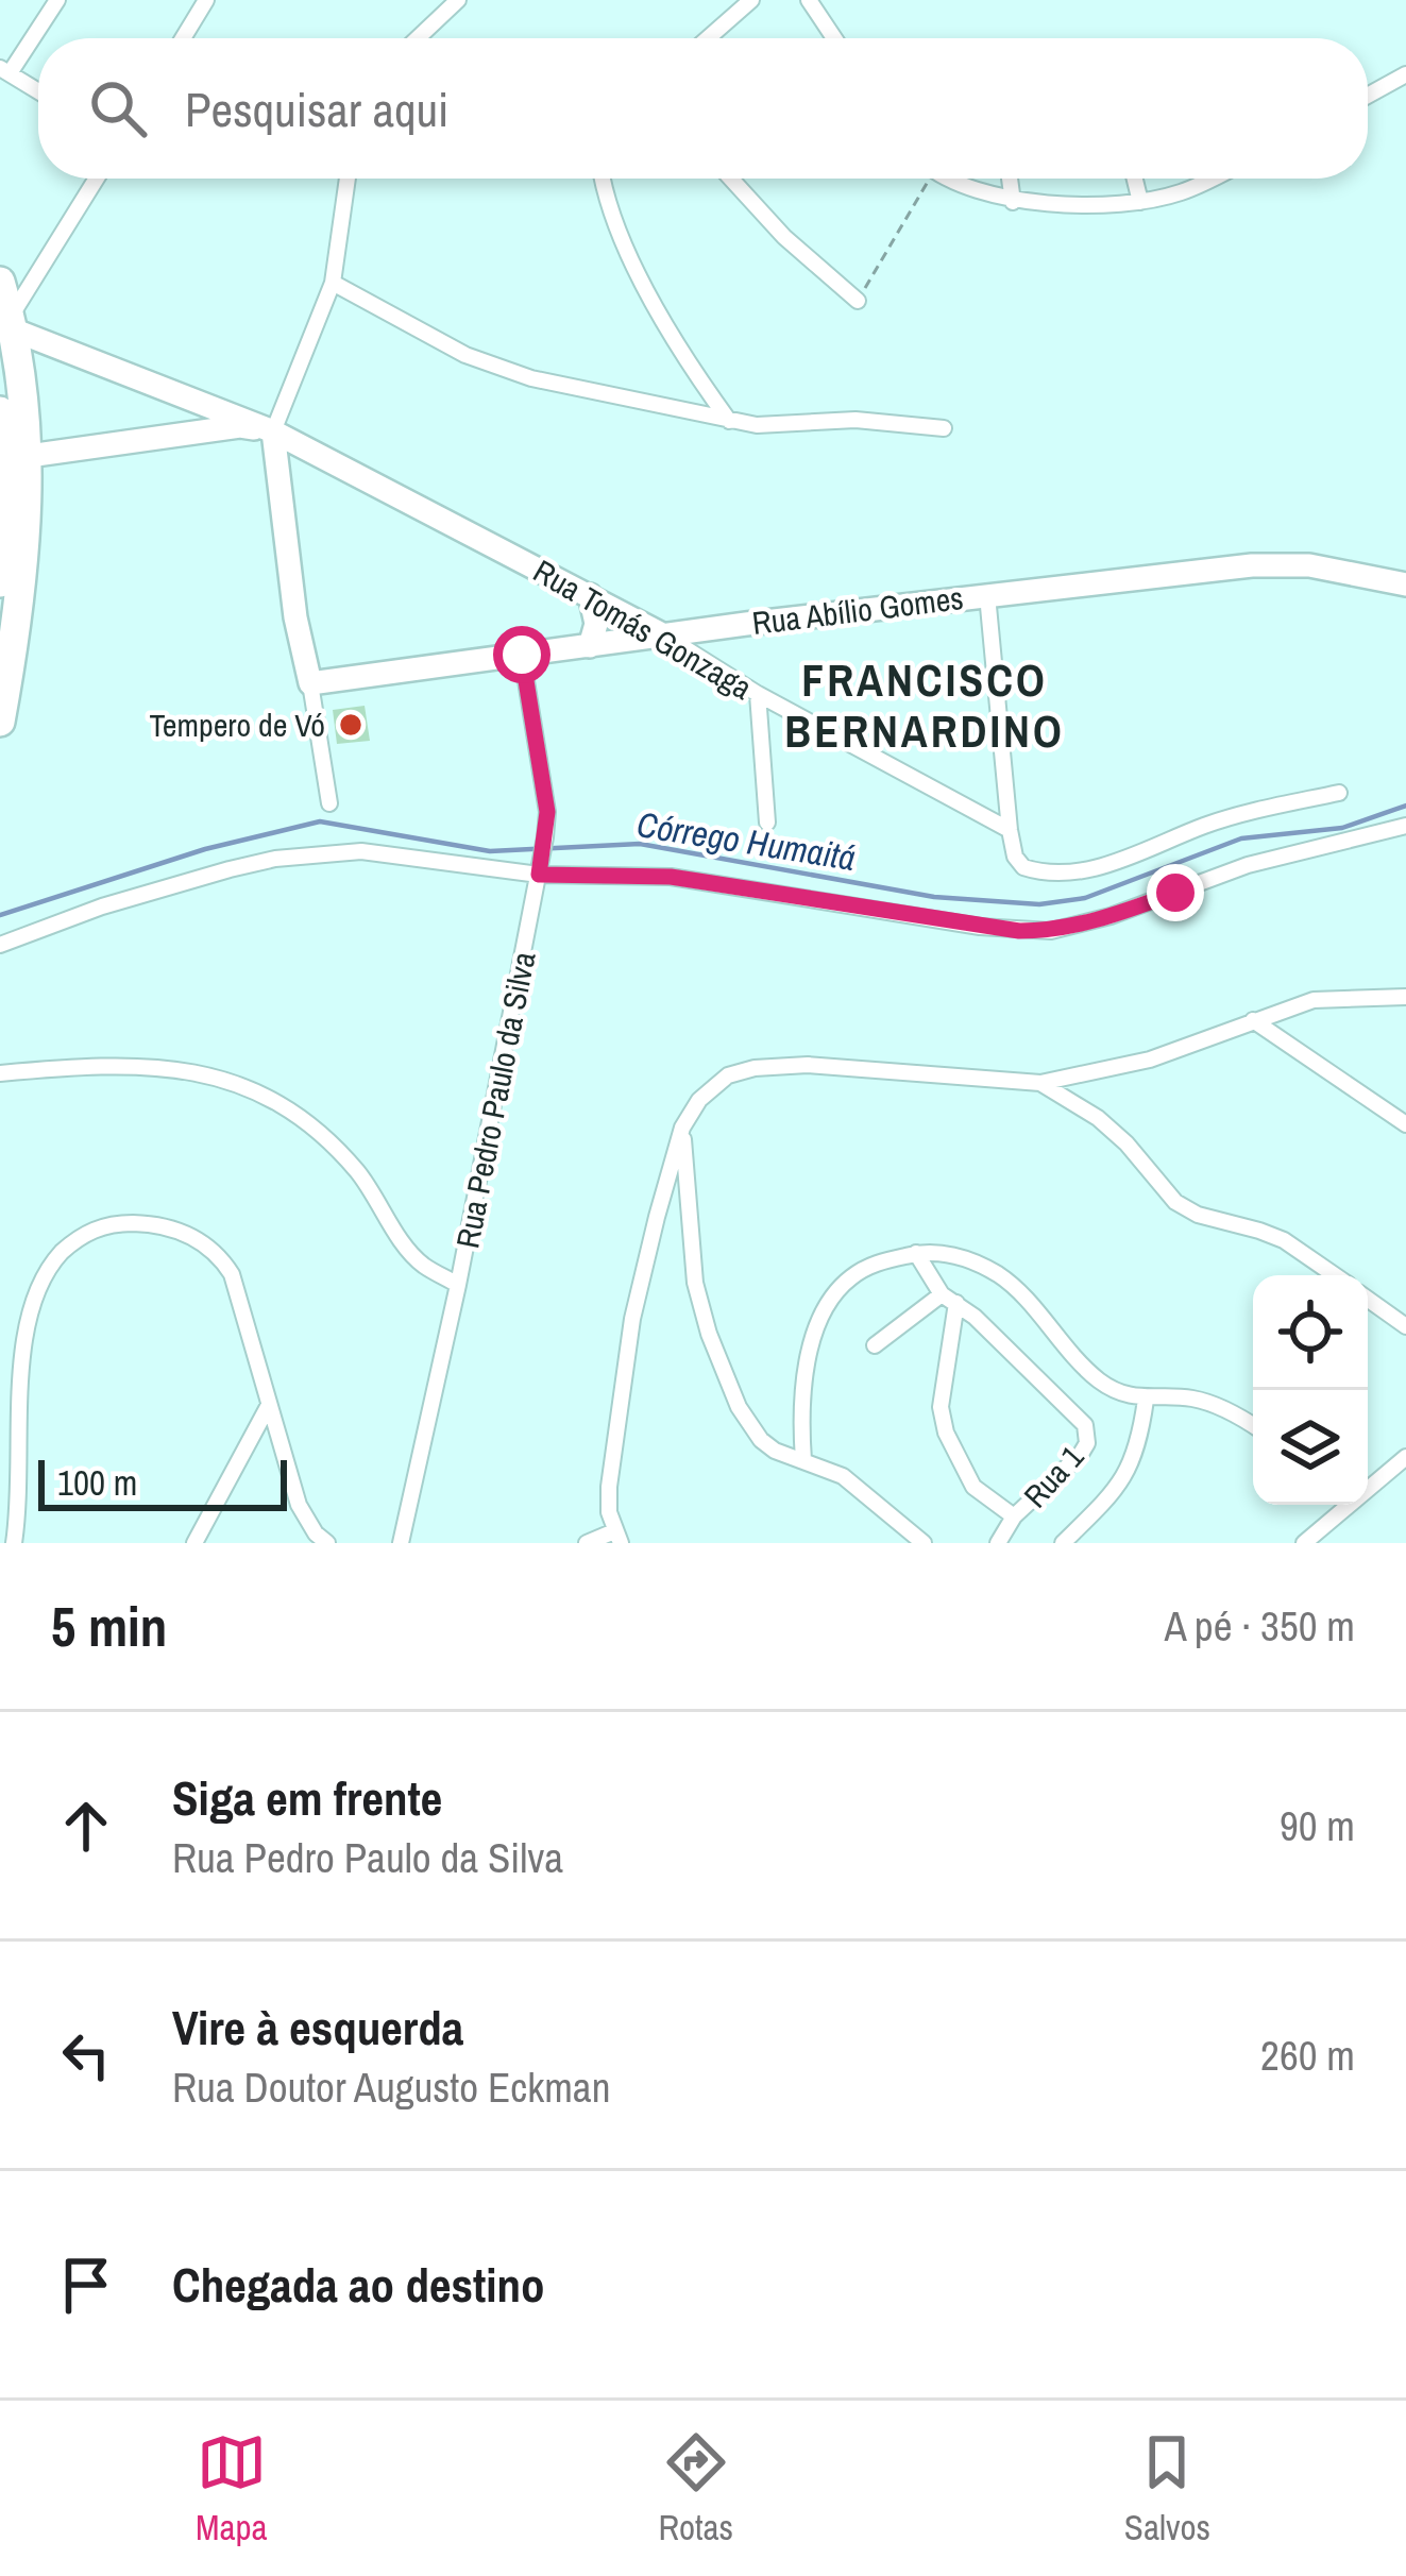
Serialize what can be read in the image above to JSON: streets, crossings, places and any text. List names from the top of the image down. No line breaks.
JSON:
{"streets":{"street":["Rua Abílio Gomes","Rua Tomás Gonzaga","Rua Pedro Paulo da Silva","Rua 1"]},"crossings":[["Rua Abílio Gomes","Rua Tomás Gonzaga"],["Rua Abílio Gomes","Rua Pedro Paulo da Silva"]],"districts":["FRANCISCO BERNARDINO"],"water":["Córrego Humaitá"],"places":["Tempero de Vó"],"scale_bar":"100 m","page":{"search":"Pesquisar aqui","scale":"100 m","heading":["5 min","A pé · 350 m"],"list":[["Siga em frente","Rua Pedro Paulo da Silva","90 m"],["Vire à esquerda","Rua Doutor Augusto Eckman","260 m"],"Chegada ao destino"],"nav":["Mapa","Rotas","Salvos"]}}
